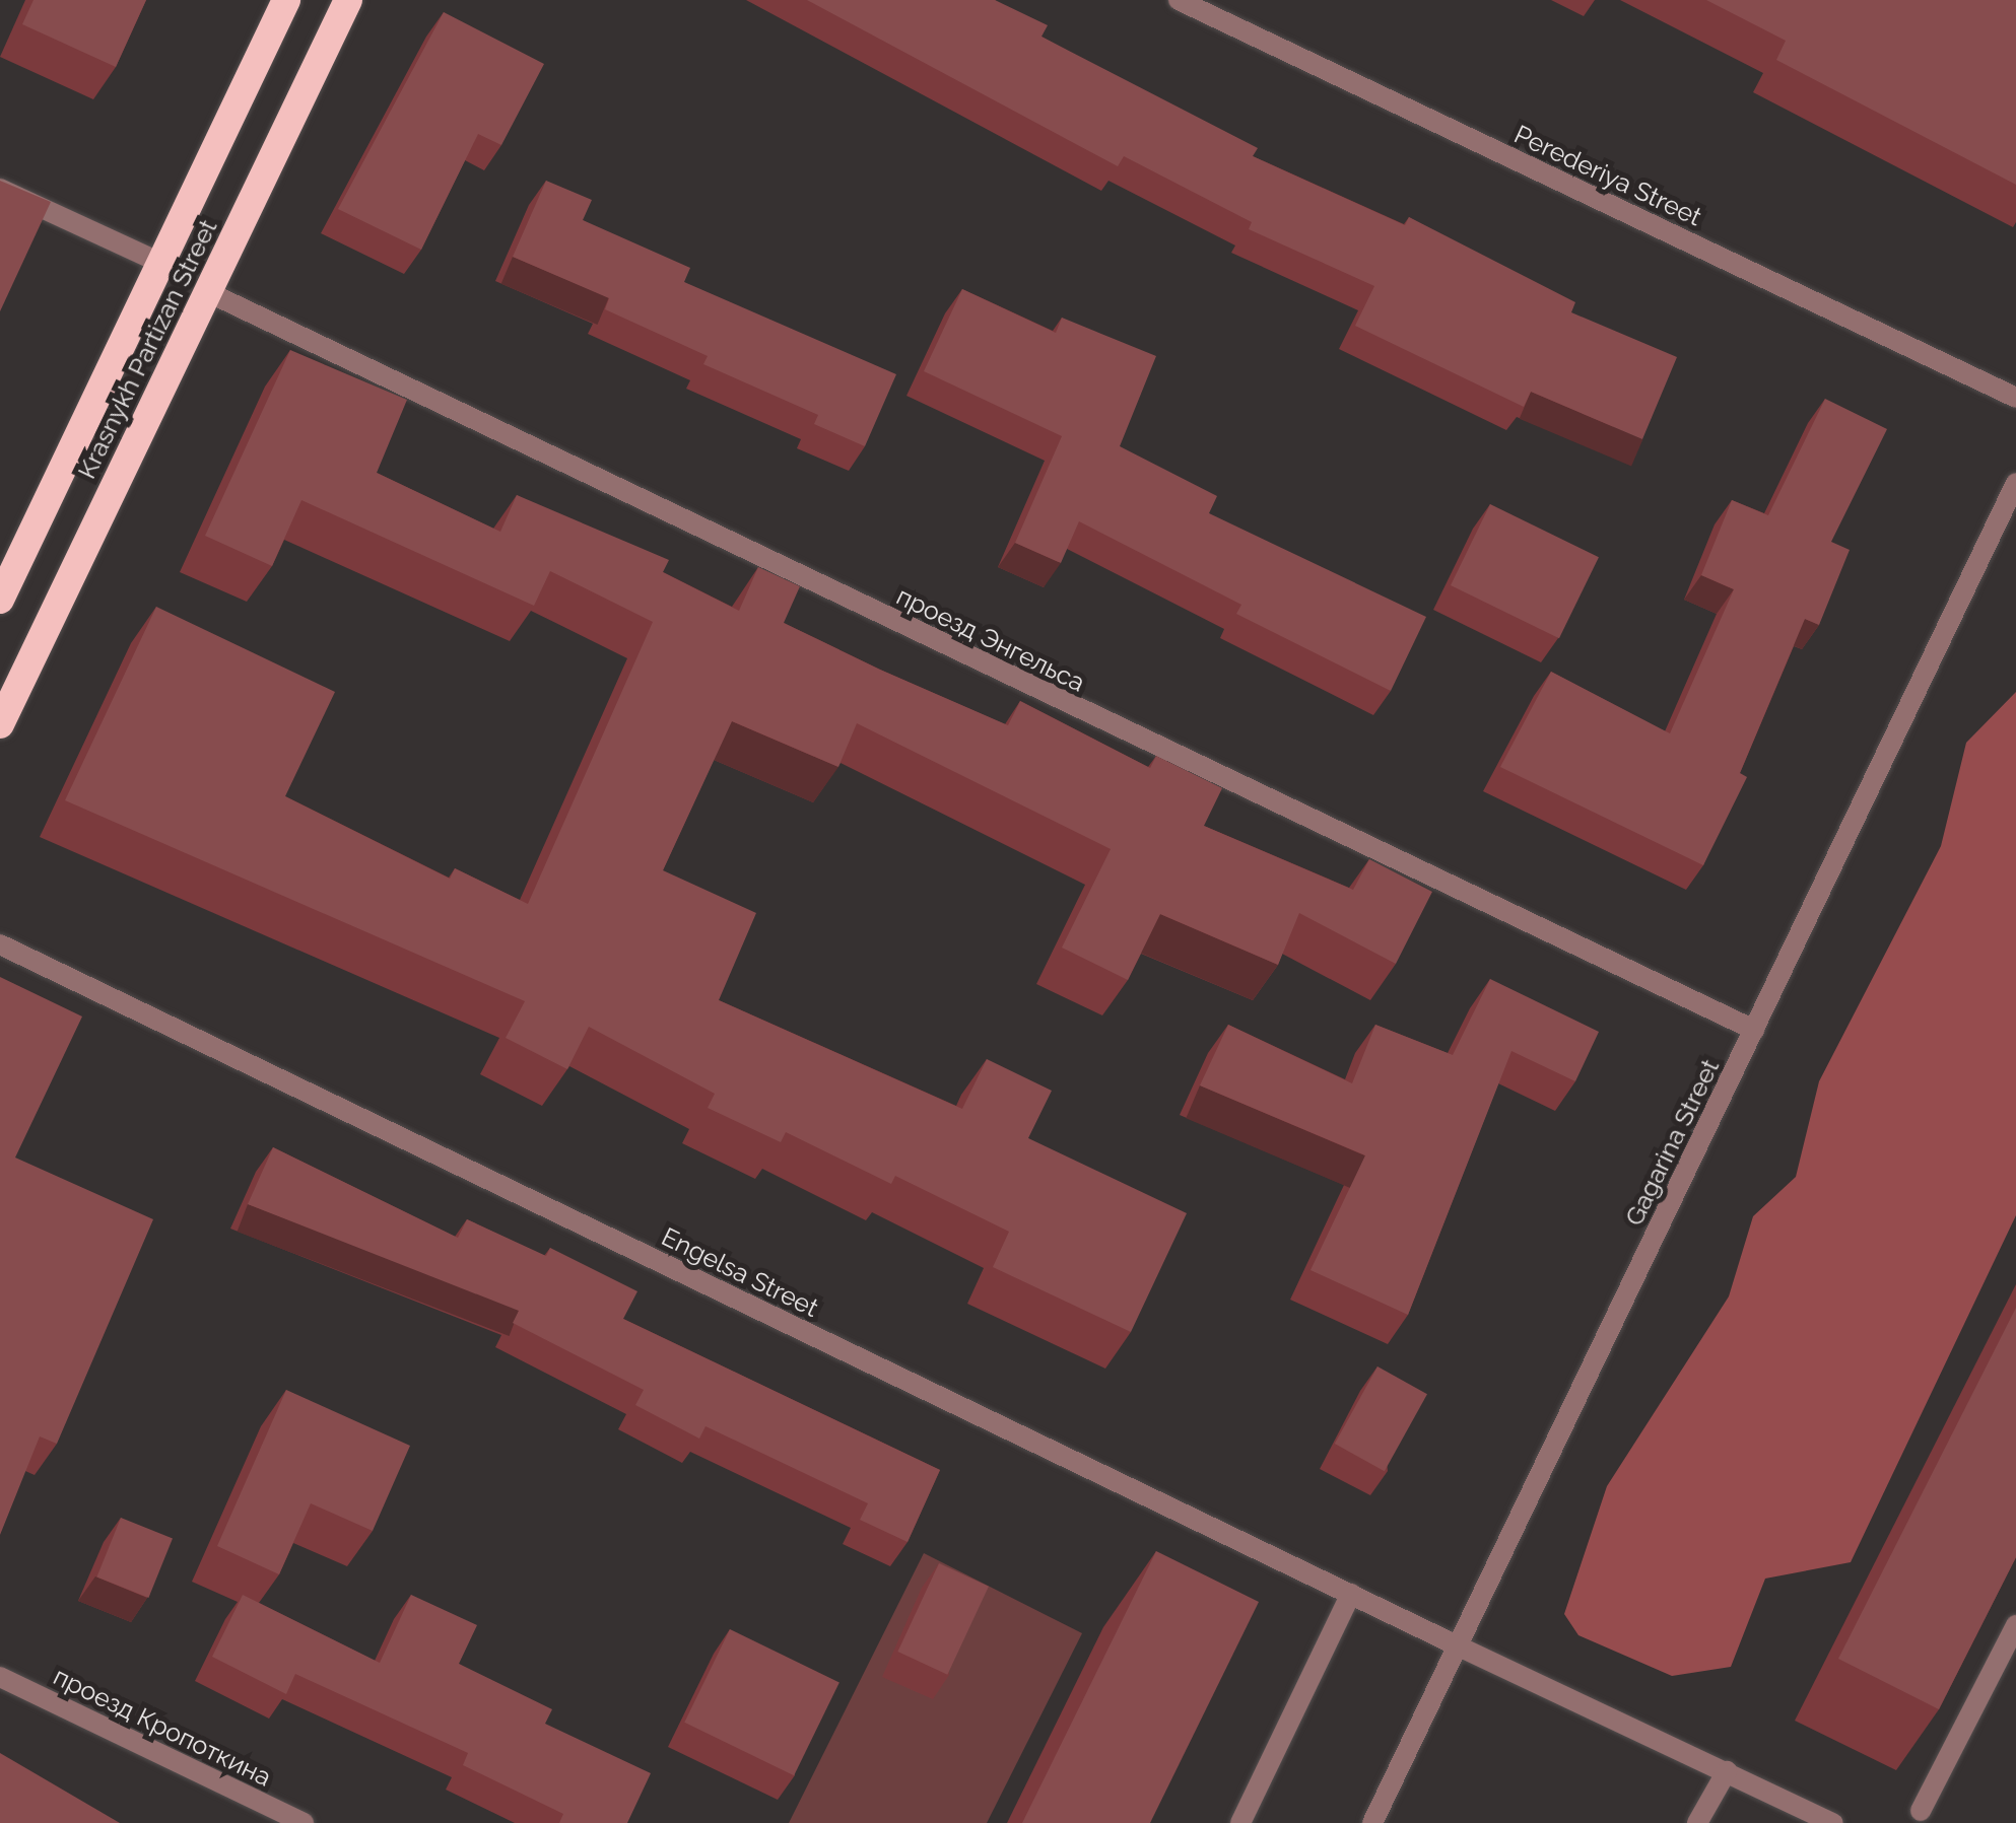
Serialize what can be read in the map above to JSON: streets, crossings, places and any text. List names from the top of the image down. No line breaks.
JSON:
{"streets":{"highway":["Krasnykh Partizan Street"],"street":["Perederiya Street","проезд Энгельса","Gagarina Street","Engelsa Street","проезд Кропоткина"]},"crossings":[["Krasnykh Partizan Street","проезд Энгельса"],["проезд Энгельса","Gagarina Street"],["Gagarina Street","Engelsa Street"]]}
